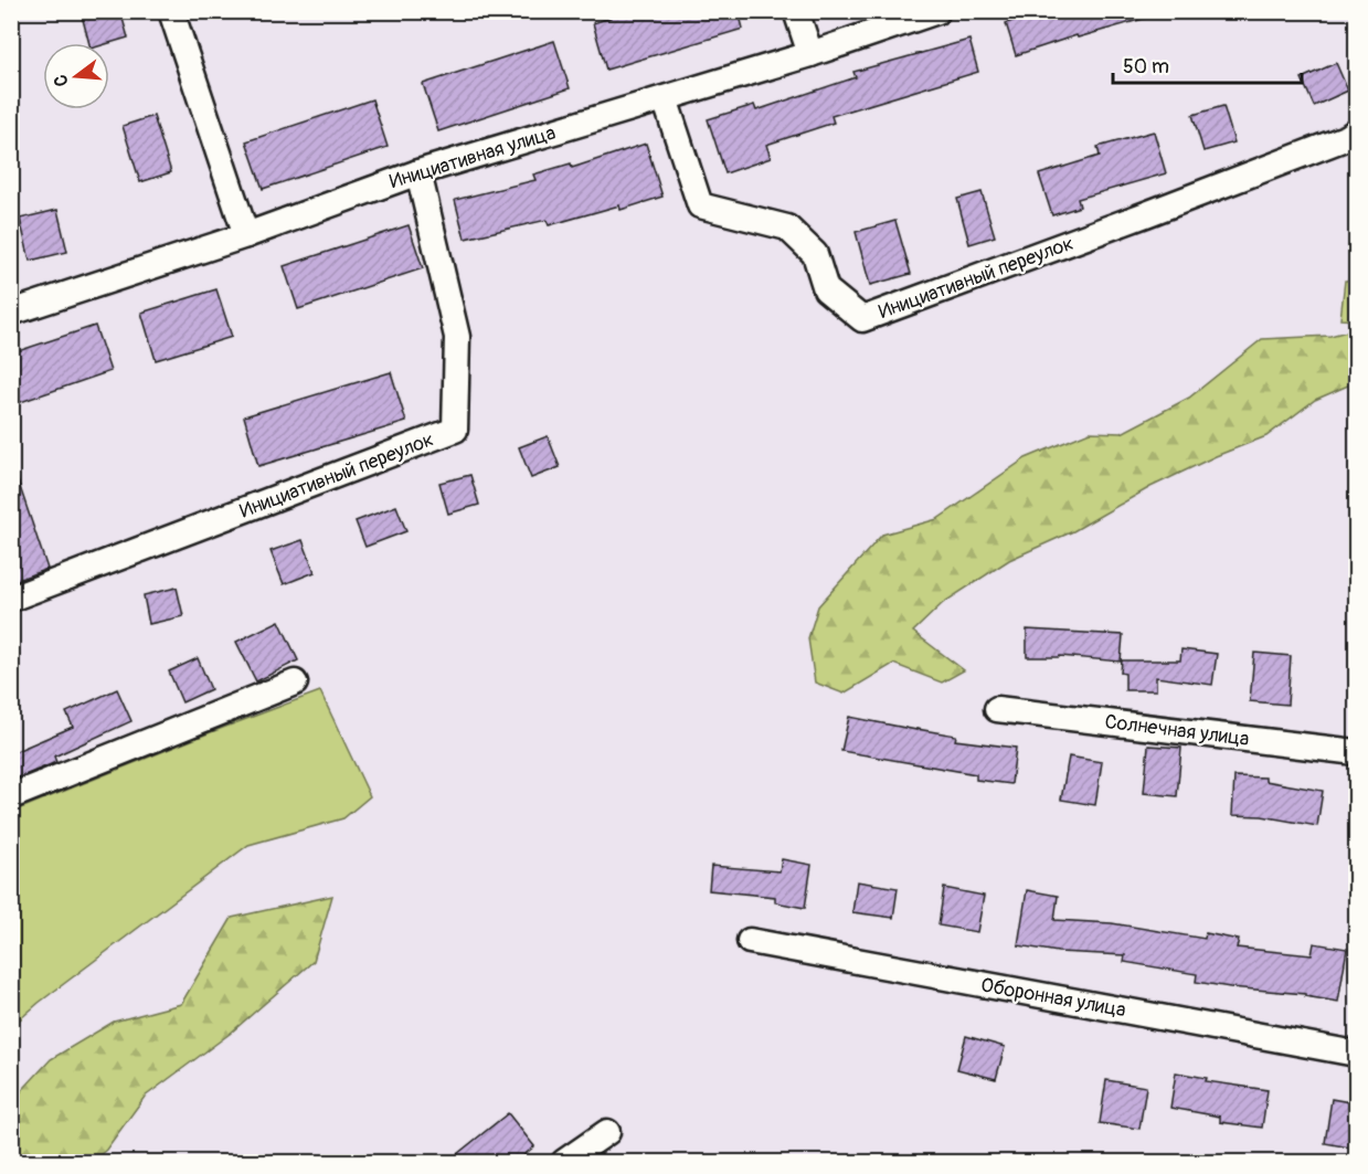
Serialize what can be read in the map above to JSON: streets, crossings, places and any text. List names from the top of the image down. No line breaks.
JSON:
{"streets":{"street":["Инициативная улица","Инициативный переулок","Солнечная улица","Оборонная улица"]},"crossings":[["Инициативная улица","Инициативный переулок"]],"scale_bar":"50 m","north":"left"}
